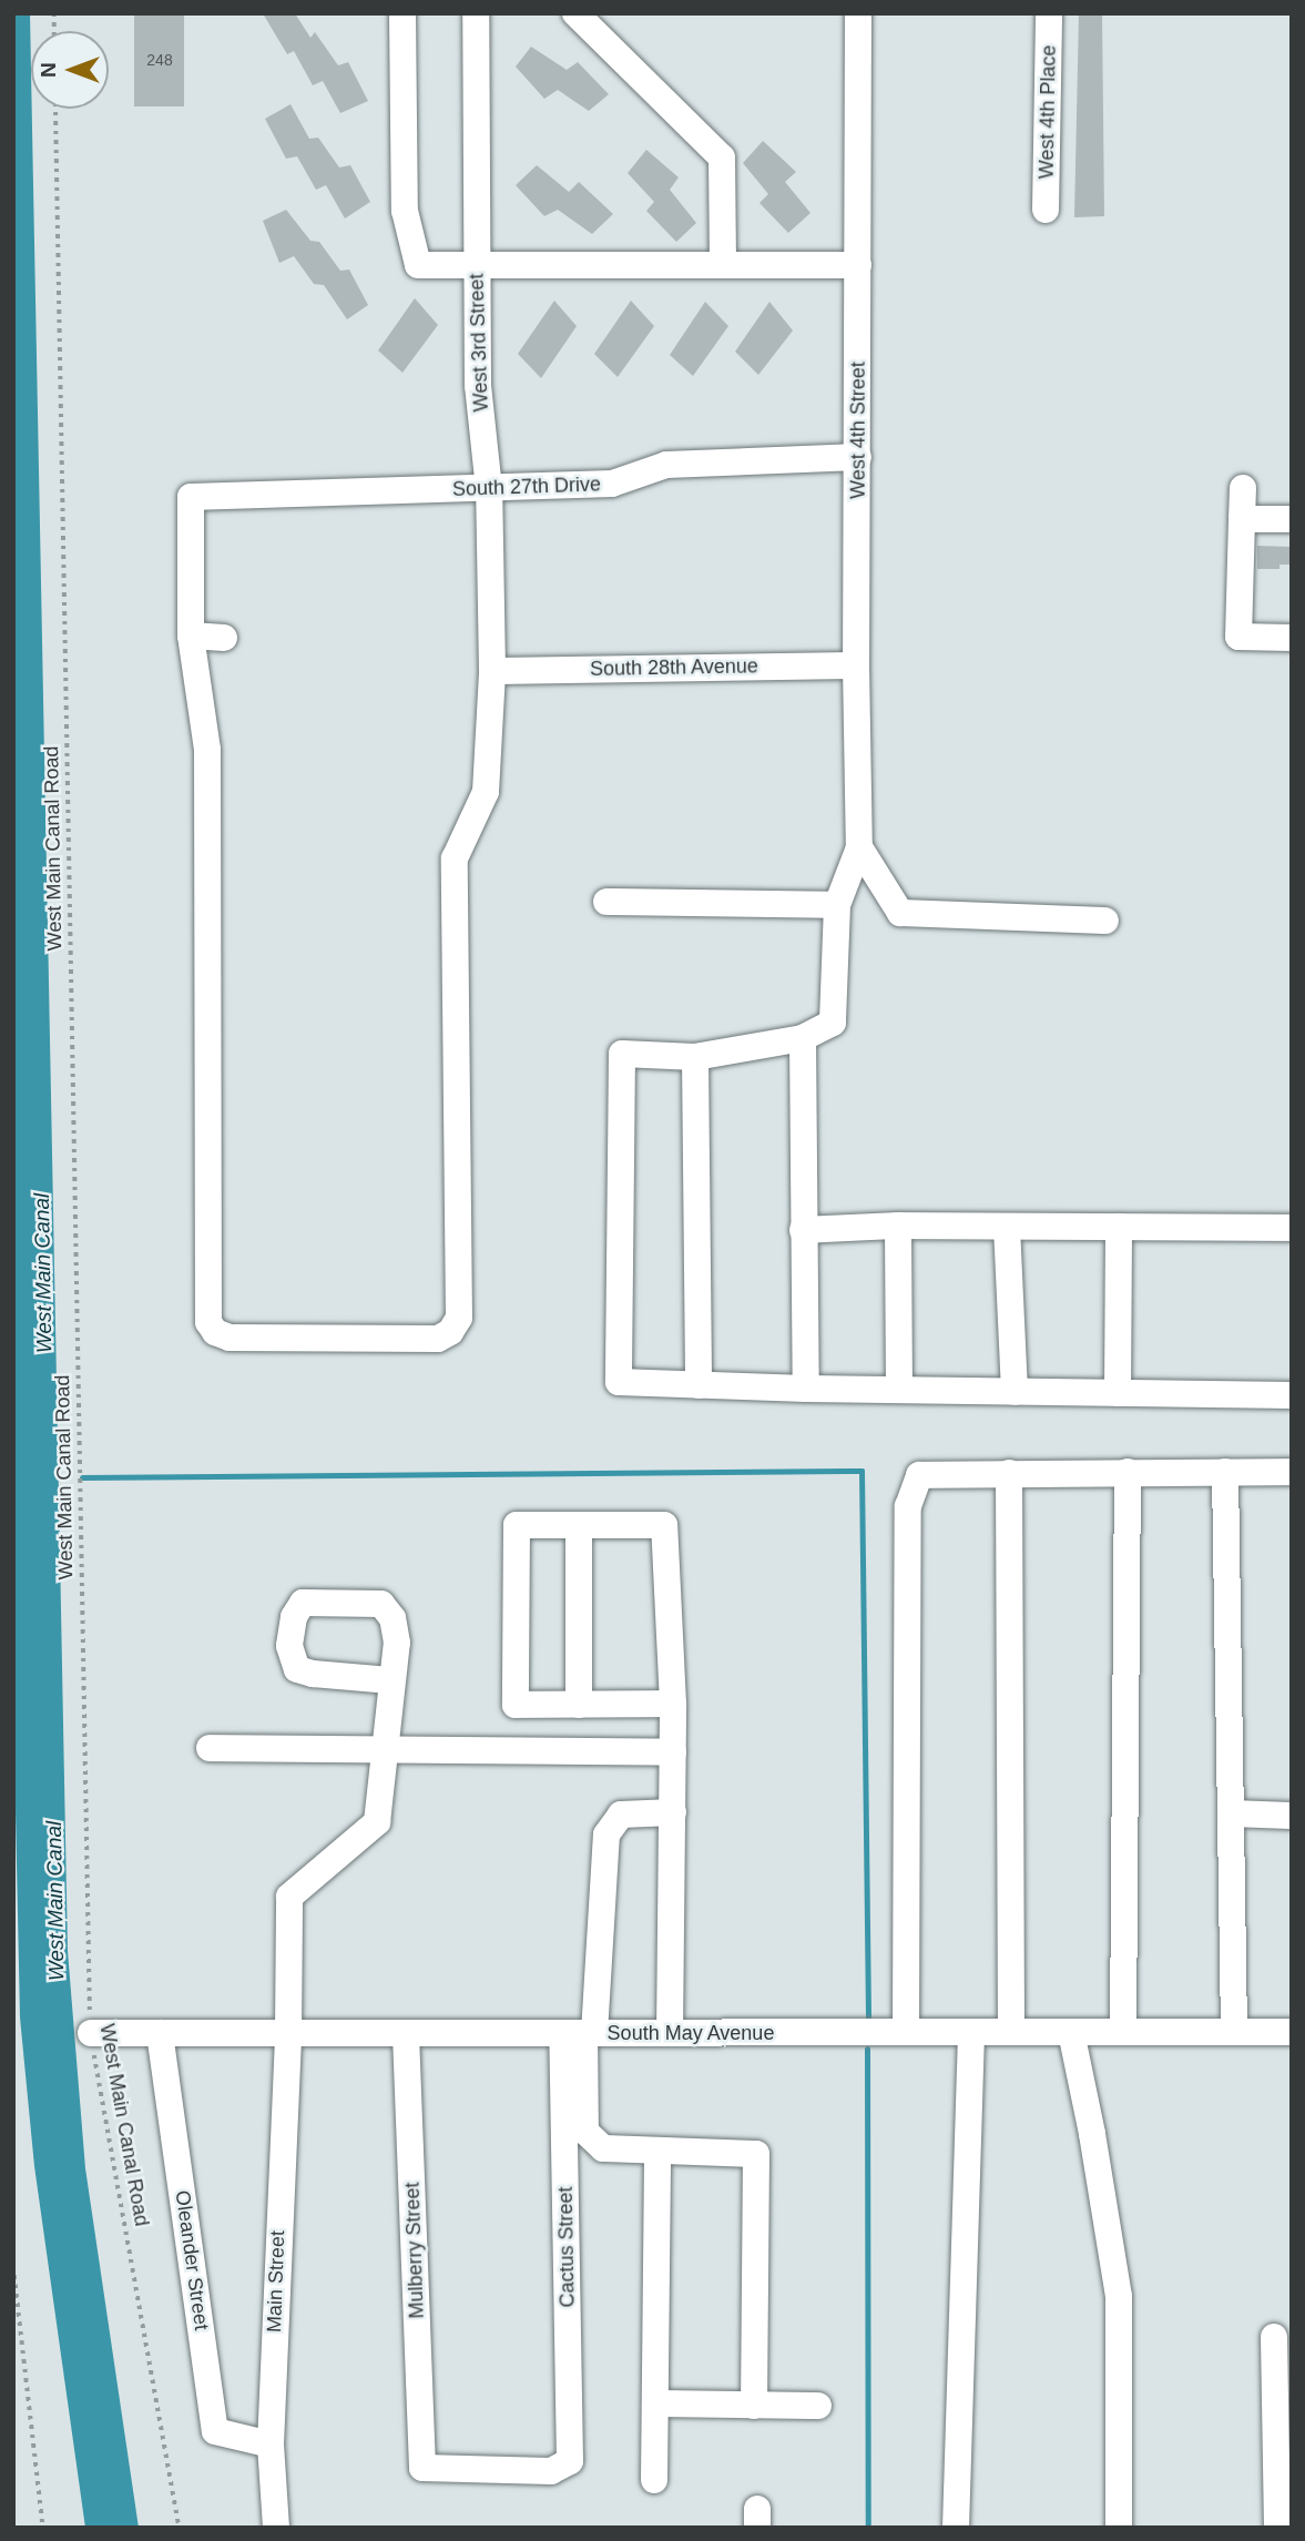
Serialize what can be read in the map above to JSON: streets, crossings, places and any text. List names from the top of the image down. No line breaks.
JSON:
{"streets":{"street":["West 4th Place","West 3rd Street","West 4th Street","South 27th Drive","South 28th Avenue","South May Avenue","Cactus Street","Mulberry Street","Oleander Street","Main Street"],"path":["West Main Canal Road"]},"crossings":[["West 3rd Street","South 27th Drive"],["West 3rd Street","South 28th Avenue"],["West 4th Street","South 27th Drive"],["West 4th Street","South 28th Avenue"],["West Main Canal Road","South May Avenue"],["South May Avenue","Cactus Street"],["South May Avenue","Mulberry Street"],["South May Avenue","Oleander Street"],["South May Avenue","Main Street"],["Cactus Street","Mulberry Street"],["Oleander Street","Main Street"]],"water":["West Main Canal"],"house_numbers":["248"],"north":"left"}
